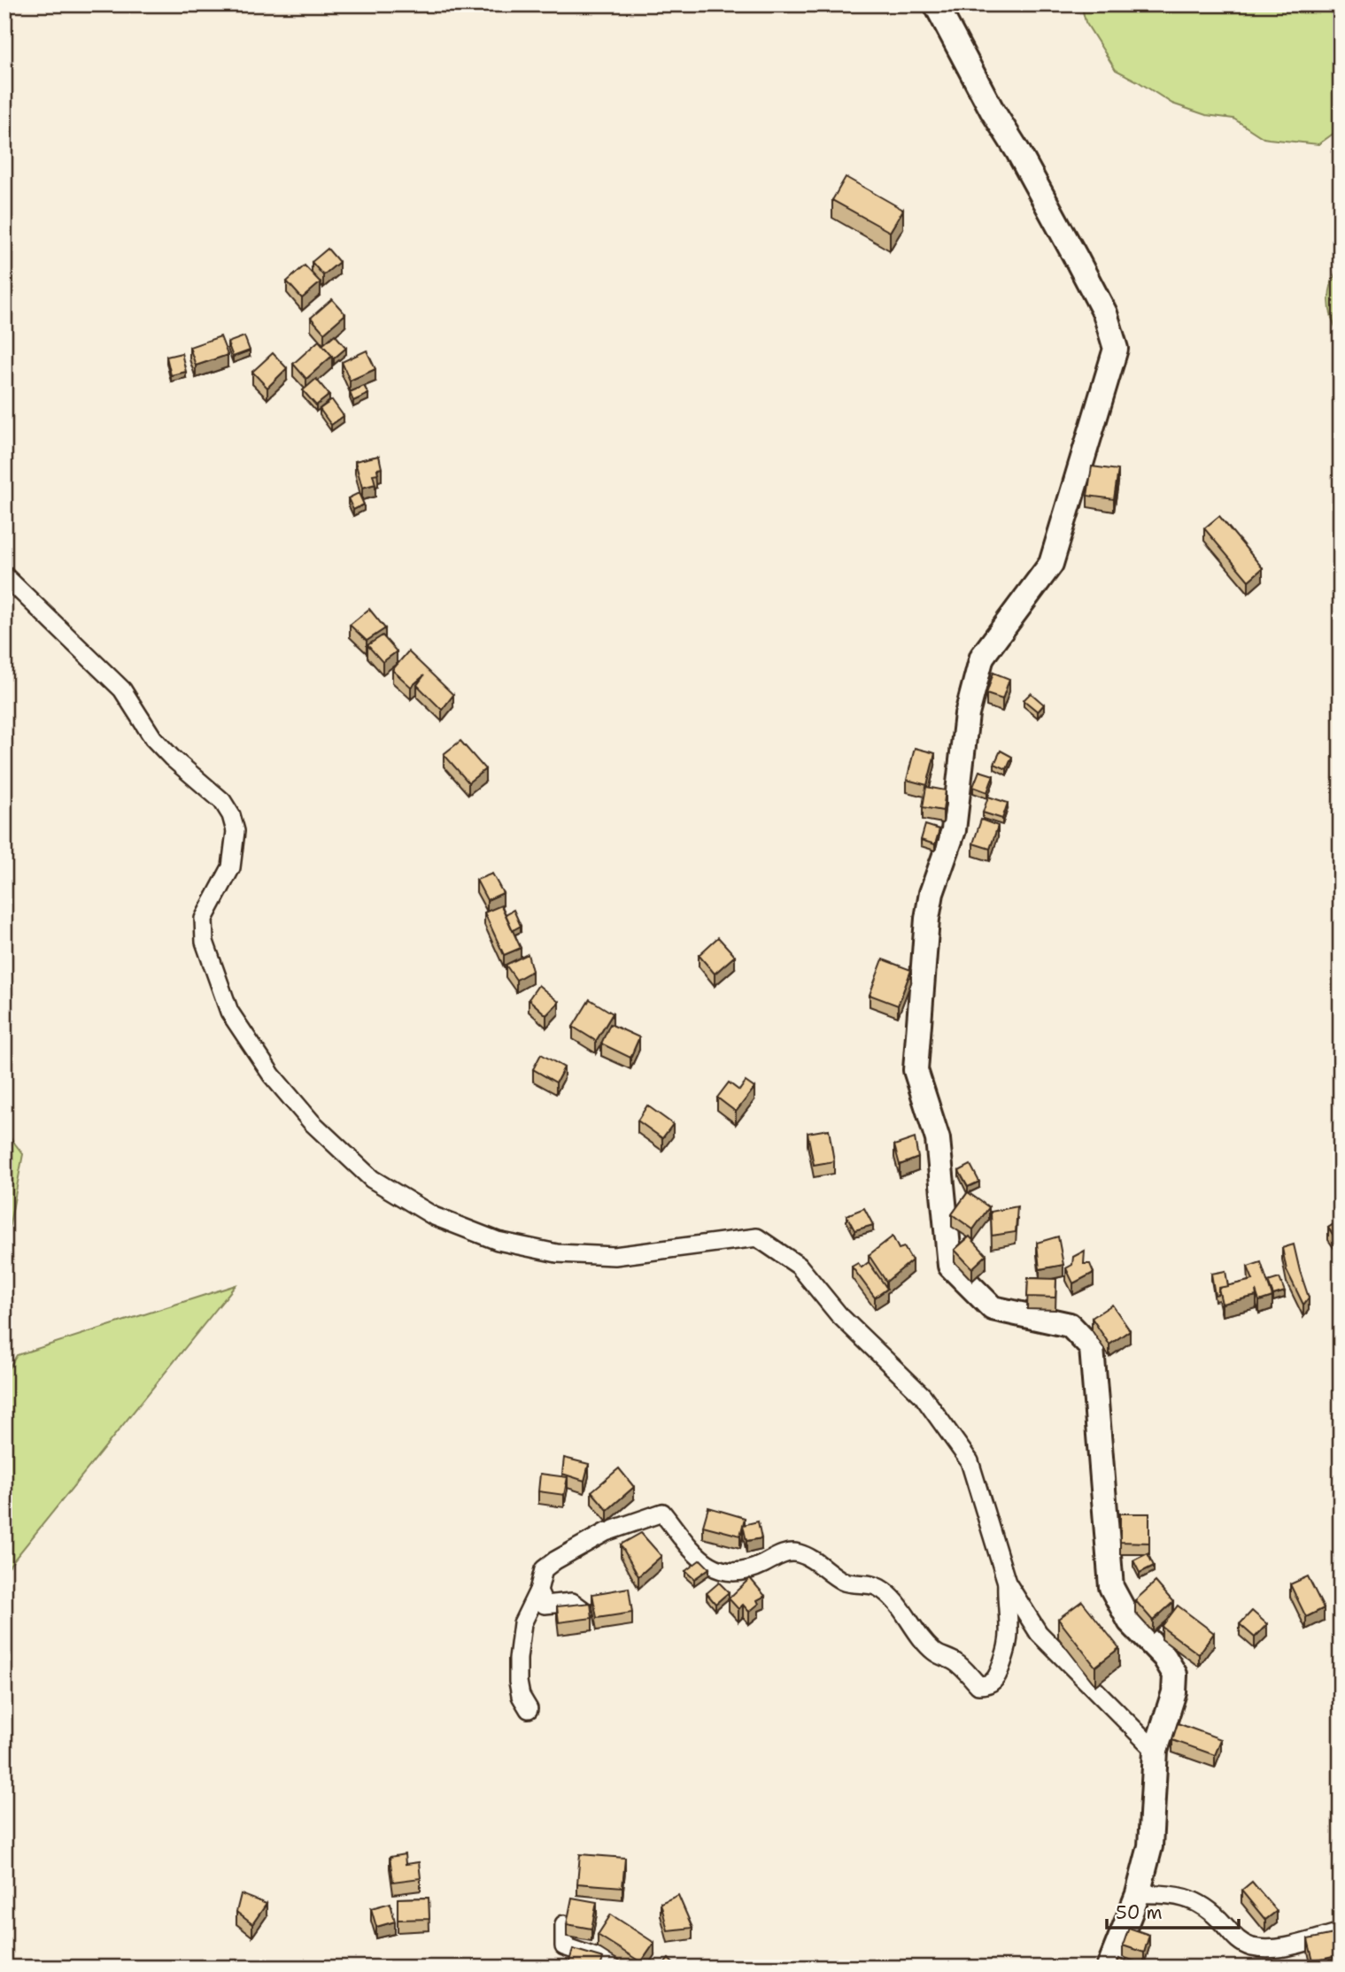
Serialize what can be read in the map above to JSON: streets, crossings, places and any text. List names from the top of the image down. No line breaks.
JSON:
{"scale_bar":"50 m"}
